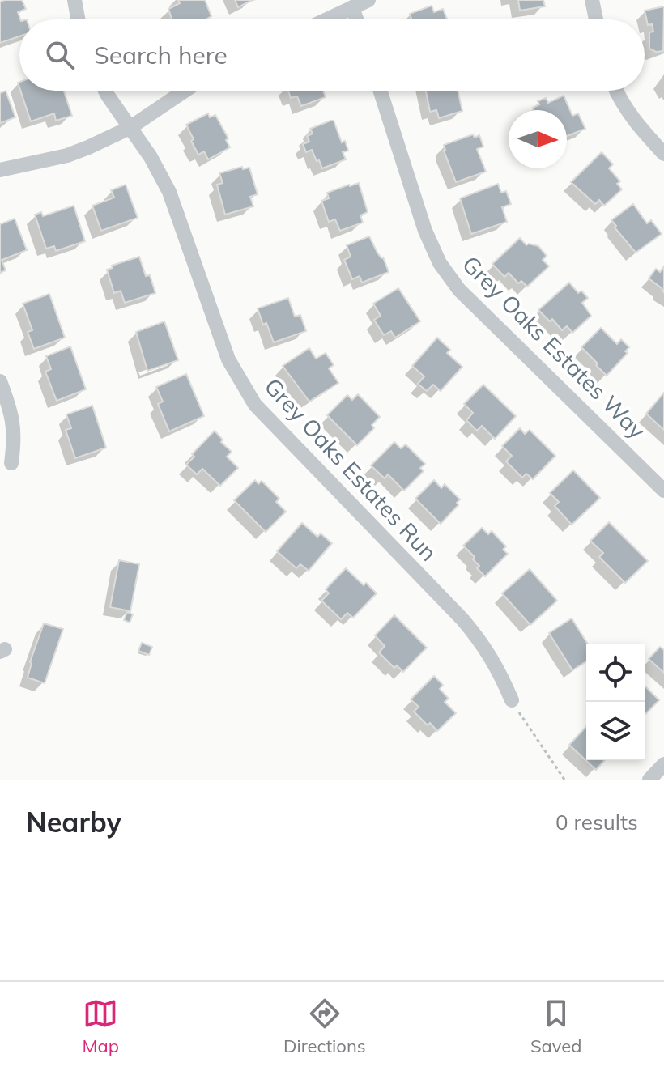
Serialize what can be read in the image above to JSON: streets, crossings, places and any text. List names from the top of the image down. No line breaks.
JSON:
{"streets":{"street":["Grey Oaks Estates Way","Grey Oaks Estates Run"]},"north":"right","page":{"search":"Search here","heading":["Nearby","0 results"],"nav":["Map","Directions","Saved"]}}
